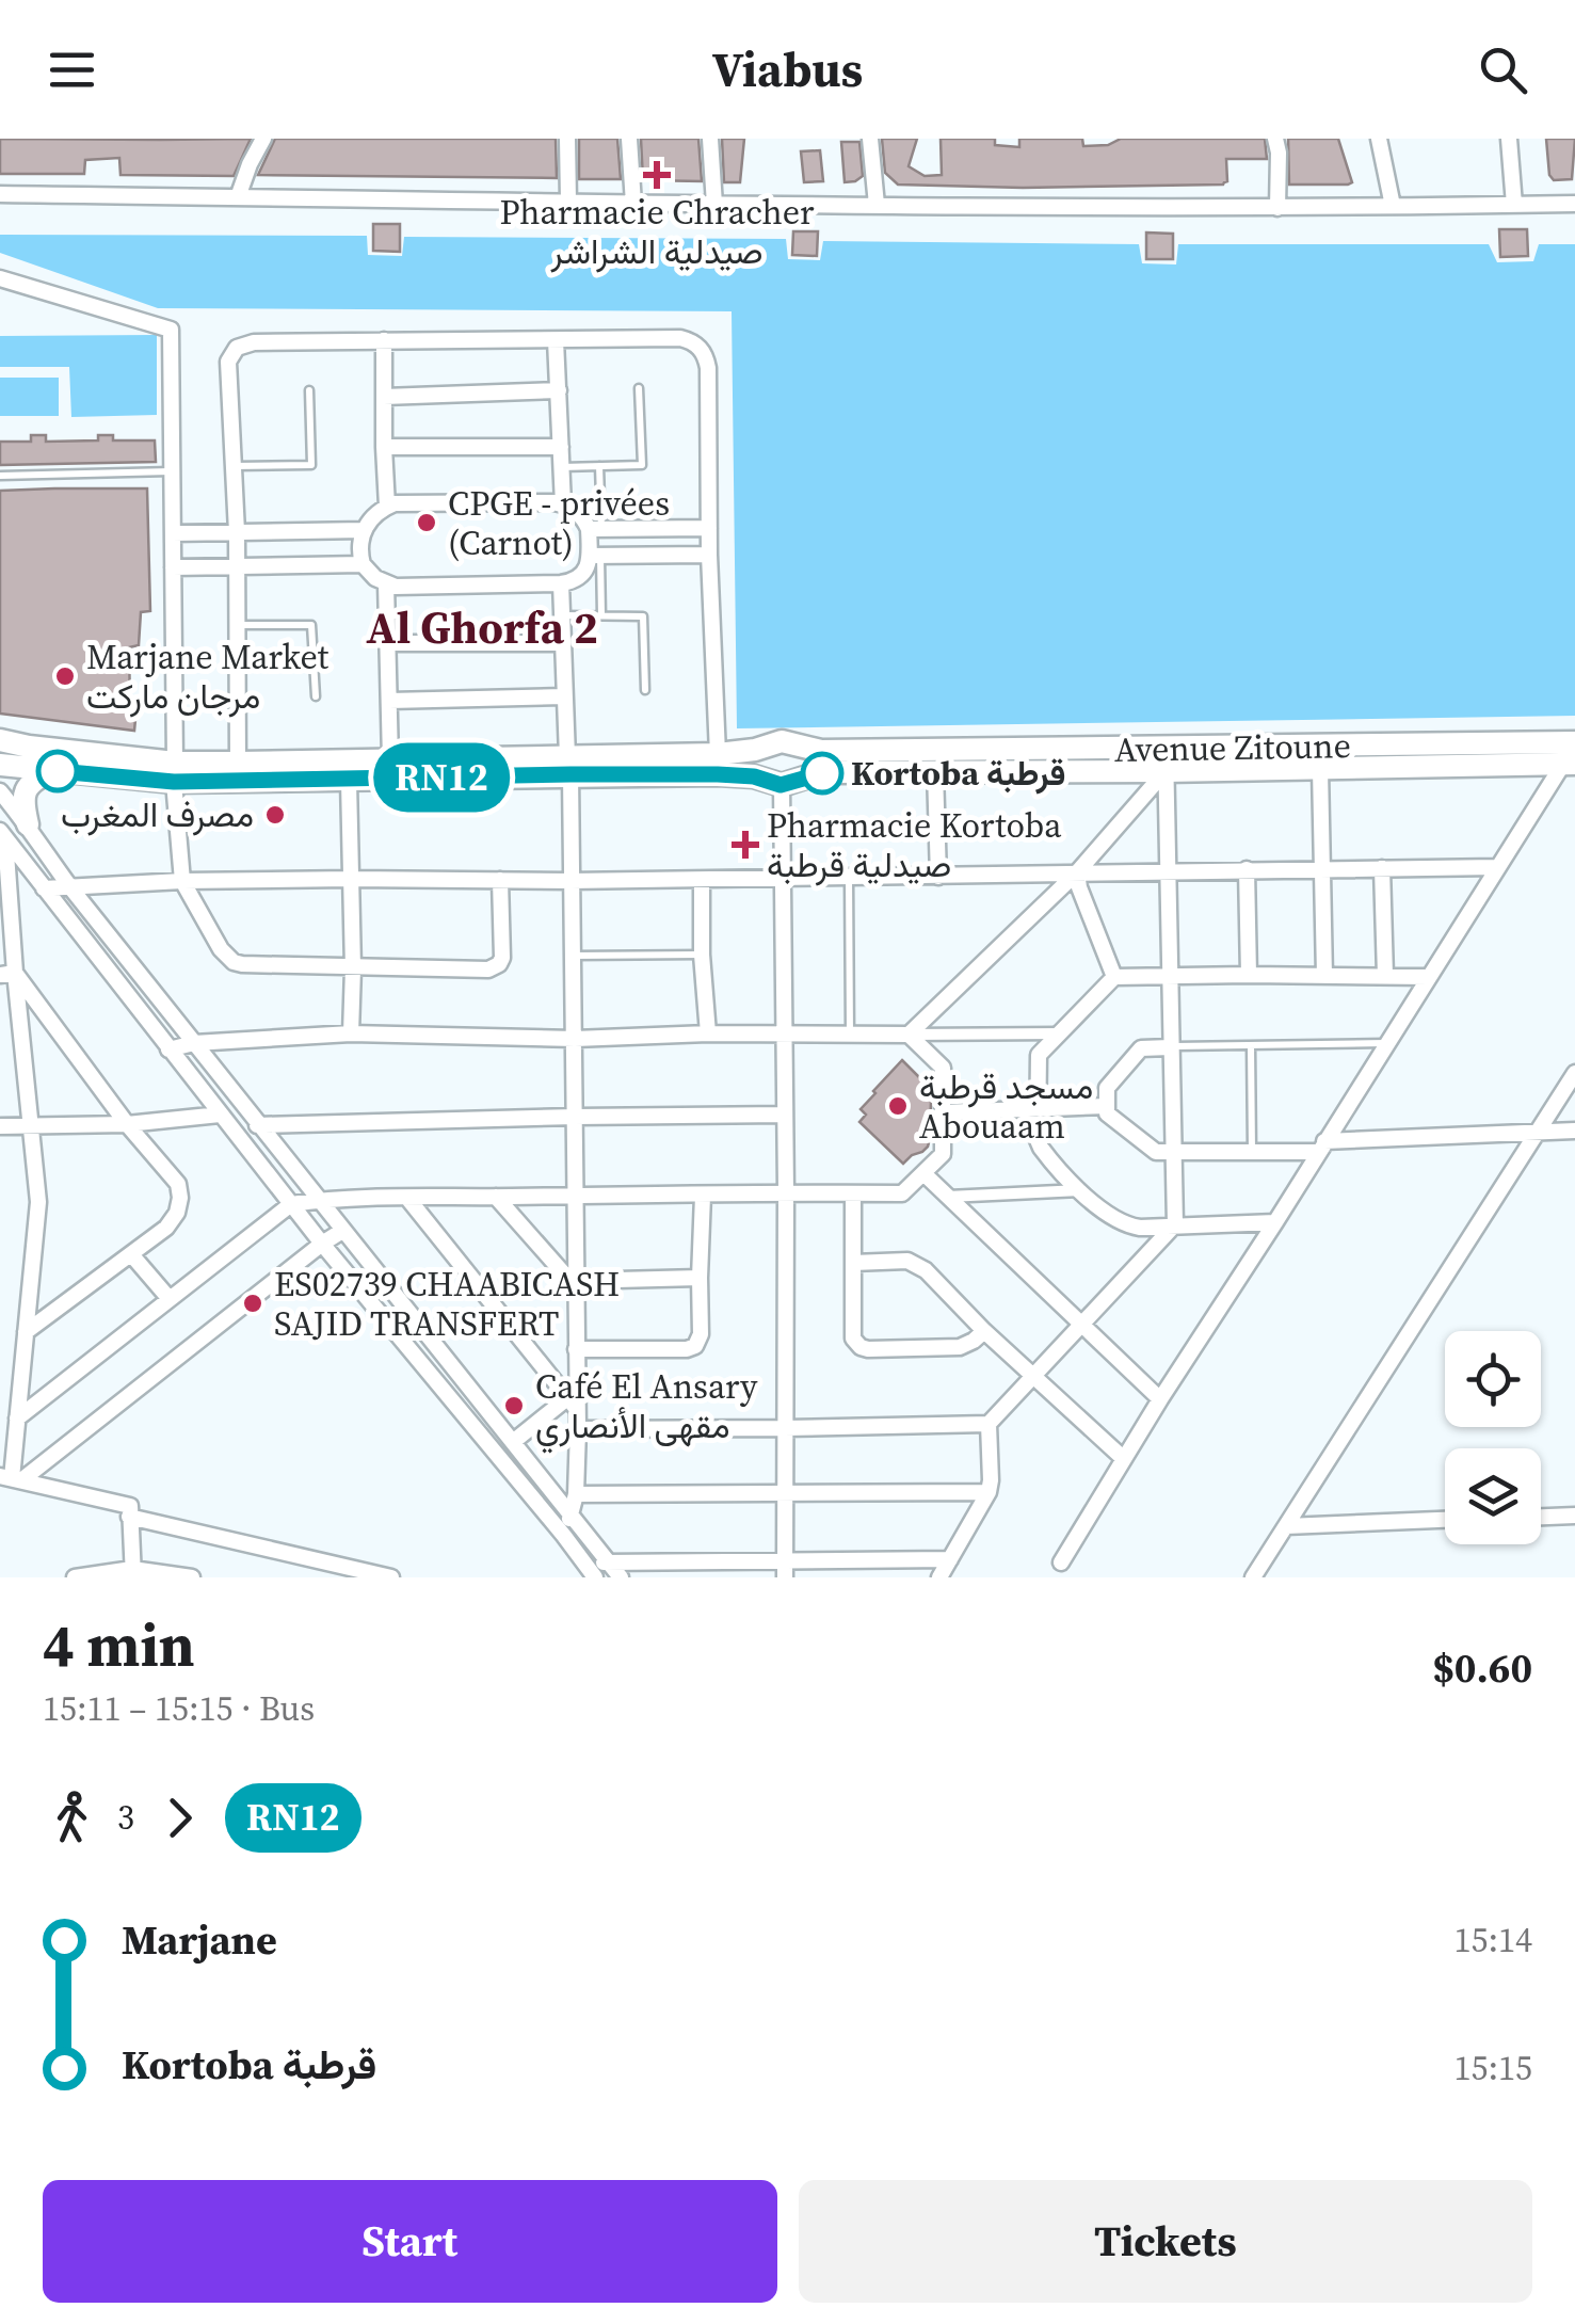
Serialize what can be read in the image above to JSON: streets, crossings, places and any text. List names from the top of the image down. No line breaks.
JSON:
{"streets":{"main road":["Avenue Zitoune"]},"districts":["Al Ghorfa 2"],"places":{"health":["Pharmacie Chracher صيدلية الشراشر","Pharmacie Kortoba صيدلية قرطبة"],"other":["CPGE - privées (Carnot)","Marjane Market مرجان ماركت","Kortoba قرطبة","مصرف المغرب","مسجد قرطبة Abouaam","ES02739 CHAABICASH SAJID TRANSFERT","Café El Ansary مقهى الأنصاري"]},"lines":["bus line RN12"],"page":{"header":"Viabus","on_map":"RN12","heading":["4 min","15:11 – 15:15 · Bus","$0.60"],"legs":["3","RN12"],"list":[{"name":"Marjane","value":"15:14"},{"name":"Kortoba قرطبة","value":"15:15"}],"buttons":["Start","Tickets"]}}
